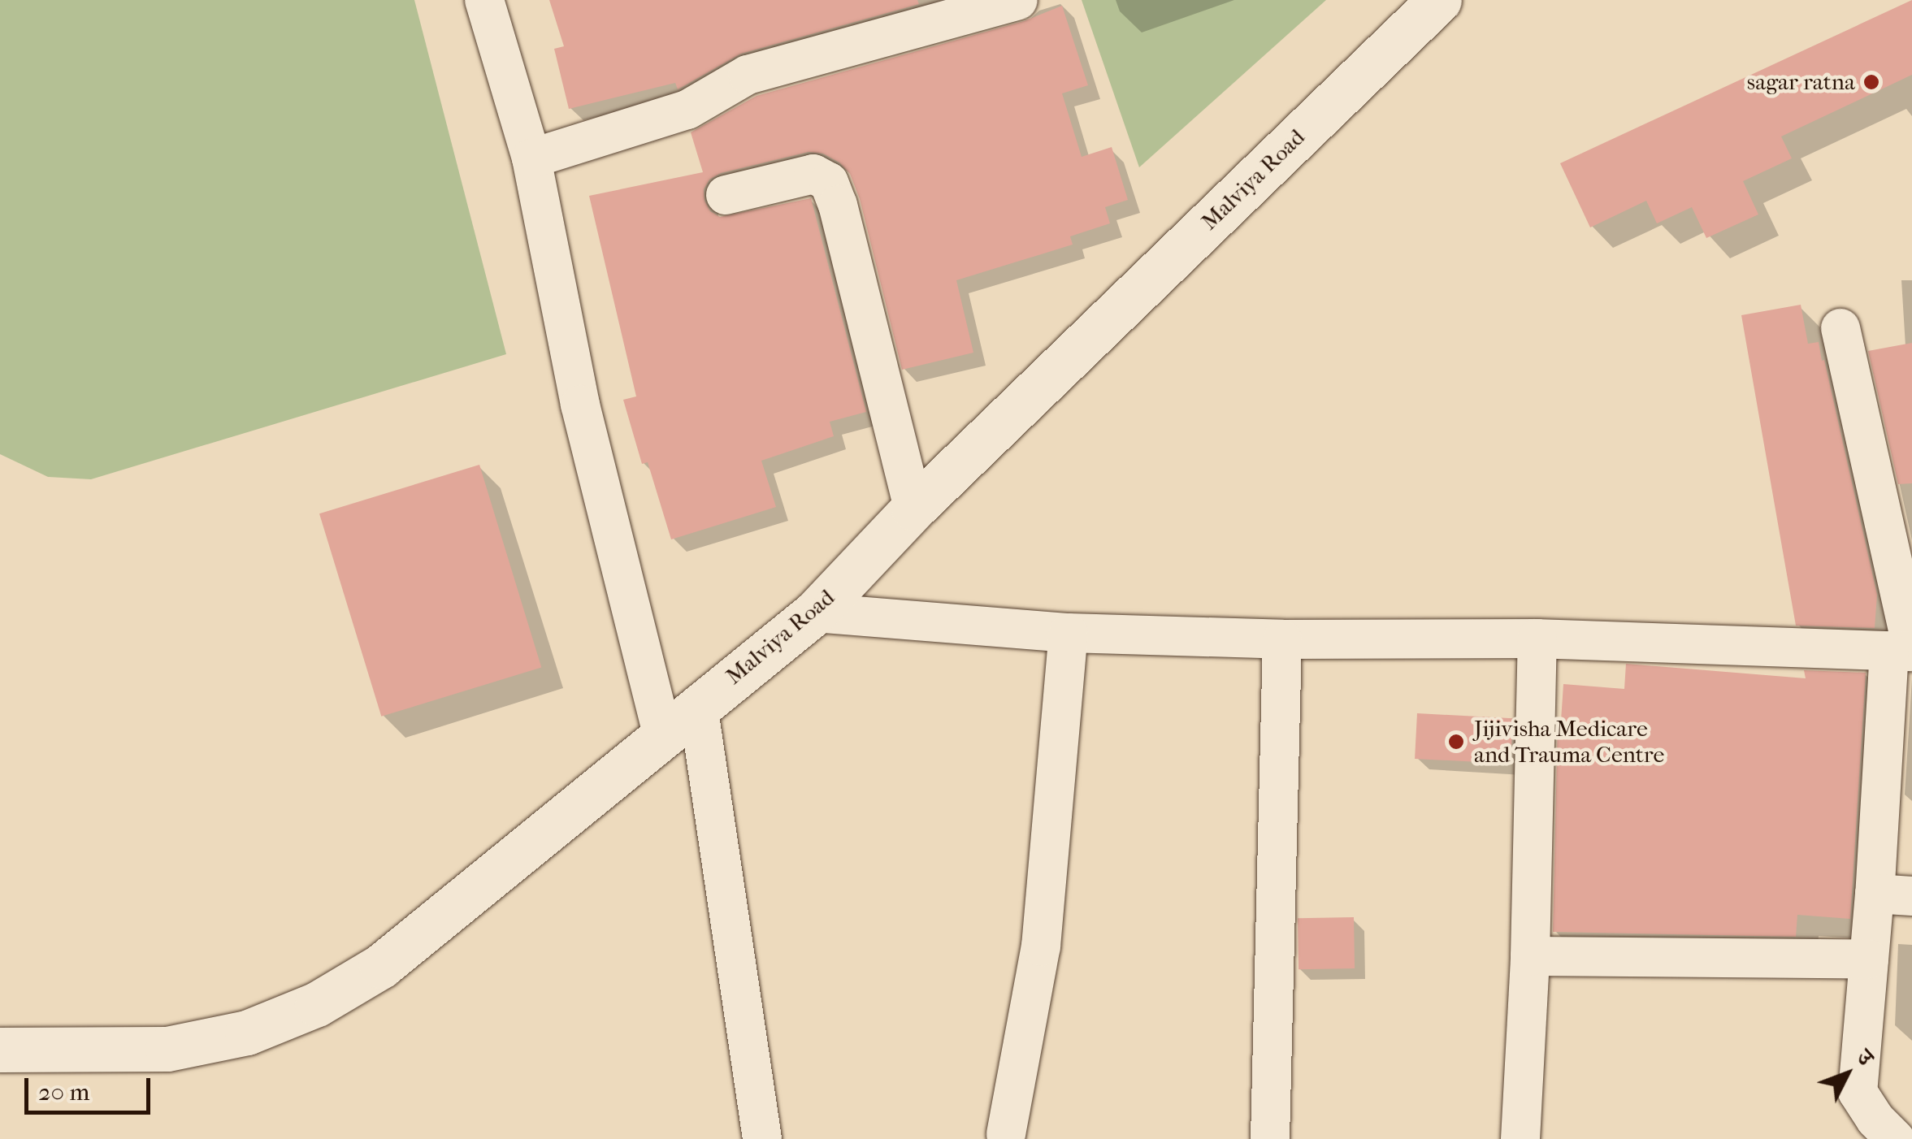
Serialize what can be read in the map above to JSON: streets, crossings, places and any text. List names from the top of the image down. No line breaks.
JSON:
{"streets":{"street":["Malviya Road"]},"places":["sagar ratna","Jijivisha Medicare and Trauma Centre"],"scale_bar":"20 m","north":"top right"}
